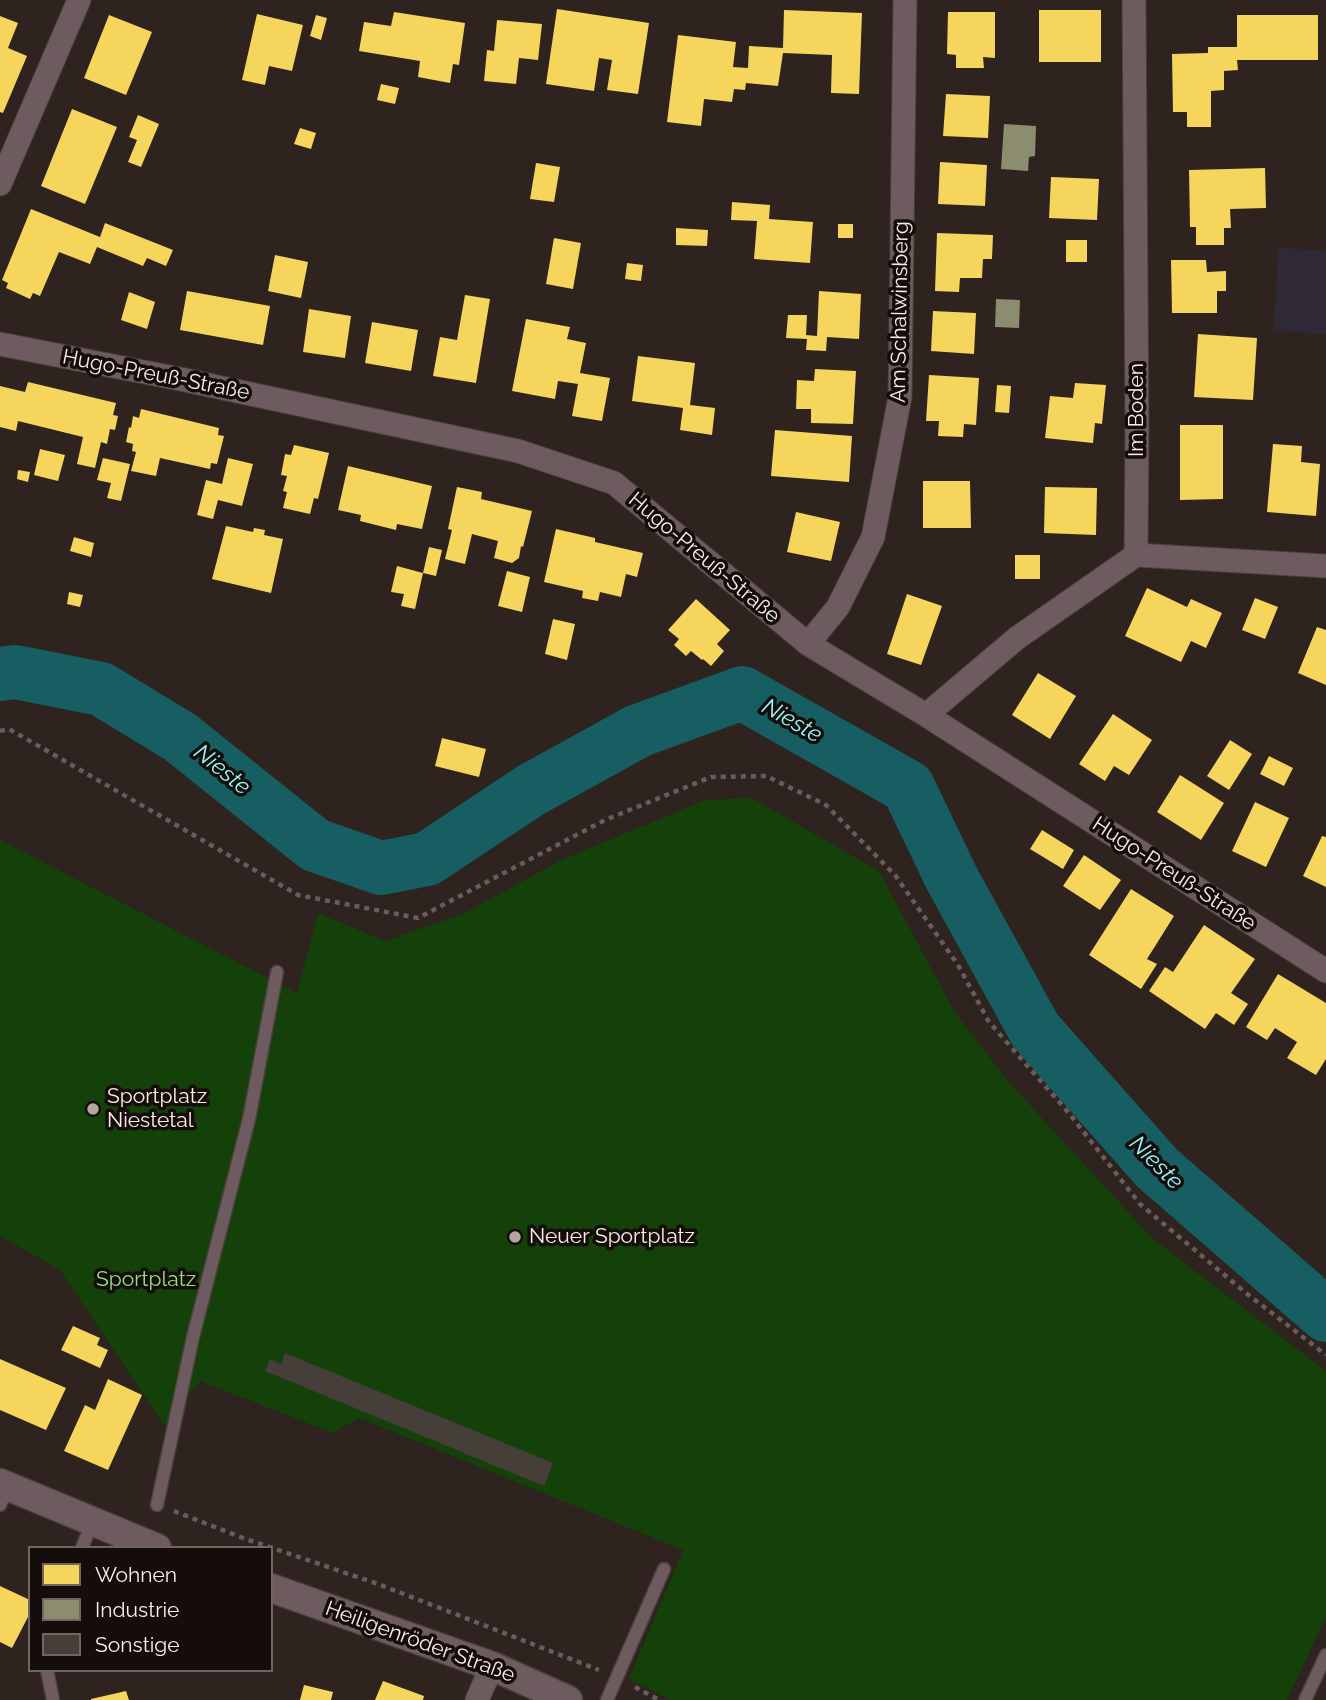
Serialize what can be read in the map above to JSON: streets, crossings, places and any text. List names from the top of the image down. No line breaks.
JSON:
{"streets":{"street":["Am Schalwinsberg","Hugo-Preuß-Straße","Im Boden","Heiligenröder Straße"]},"crossings":[["Am Schalwinsberg","Hugo-Preuß-Straße"]],"water":["Nieste"],"parks":["Sportplatz"],"places":["Sportplatz Niestetal","Neuer Sportplatz"],"legend":["Wohnen","Industrie","Sonstige"]}
